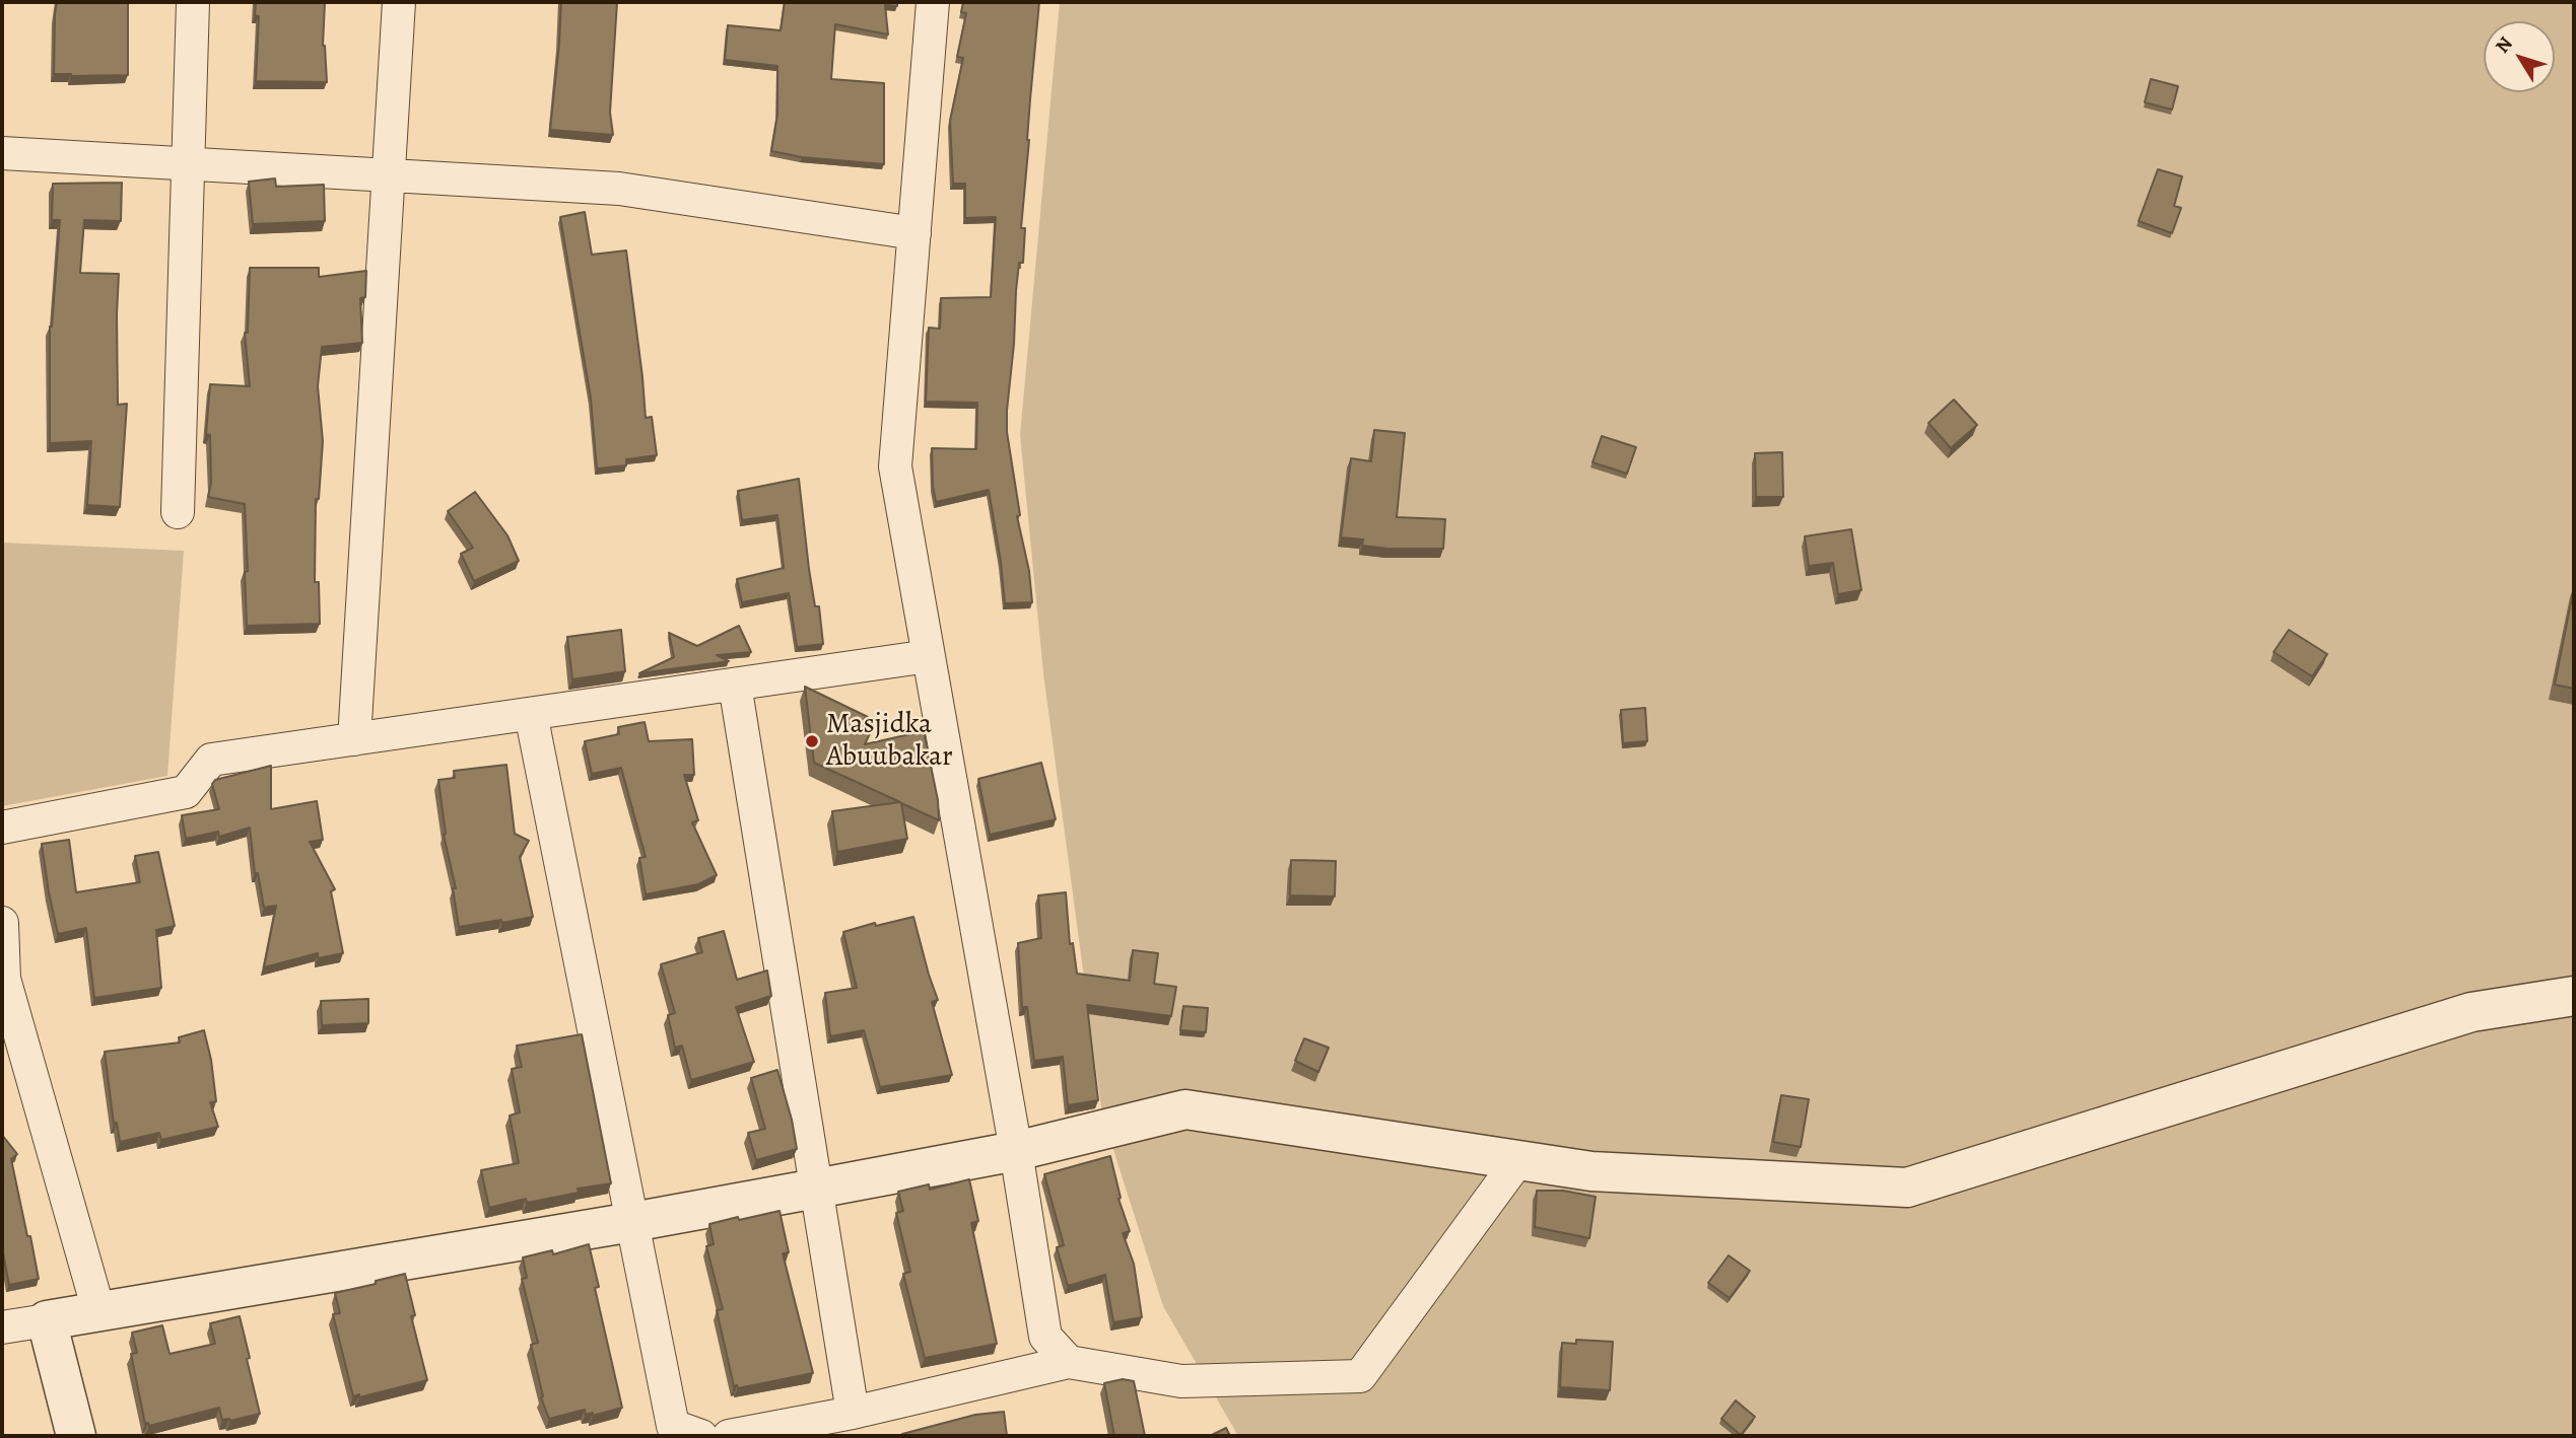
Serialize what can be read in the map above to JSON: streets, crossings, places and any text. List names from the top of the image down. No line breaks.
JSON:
{"places":["Masjidka Abuubakar"],"north":"top left"}
